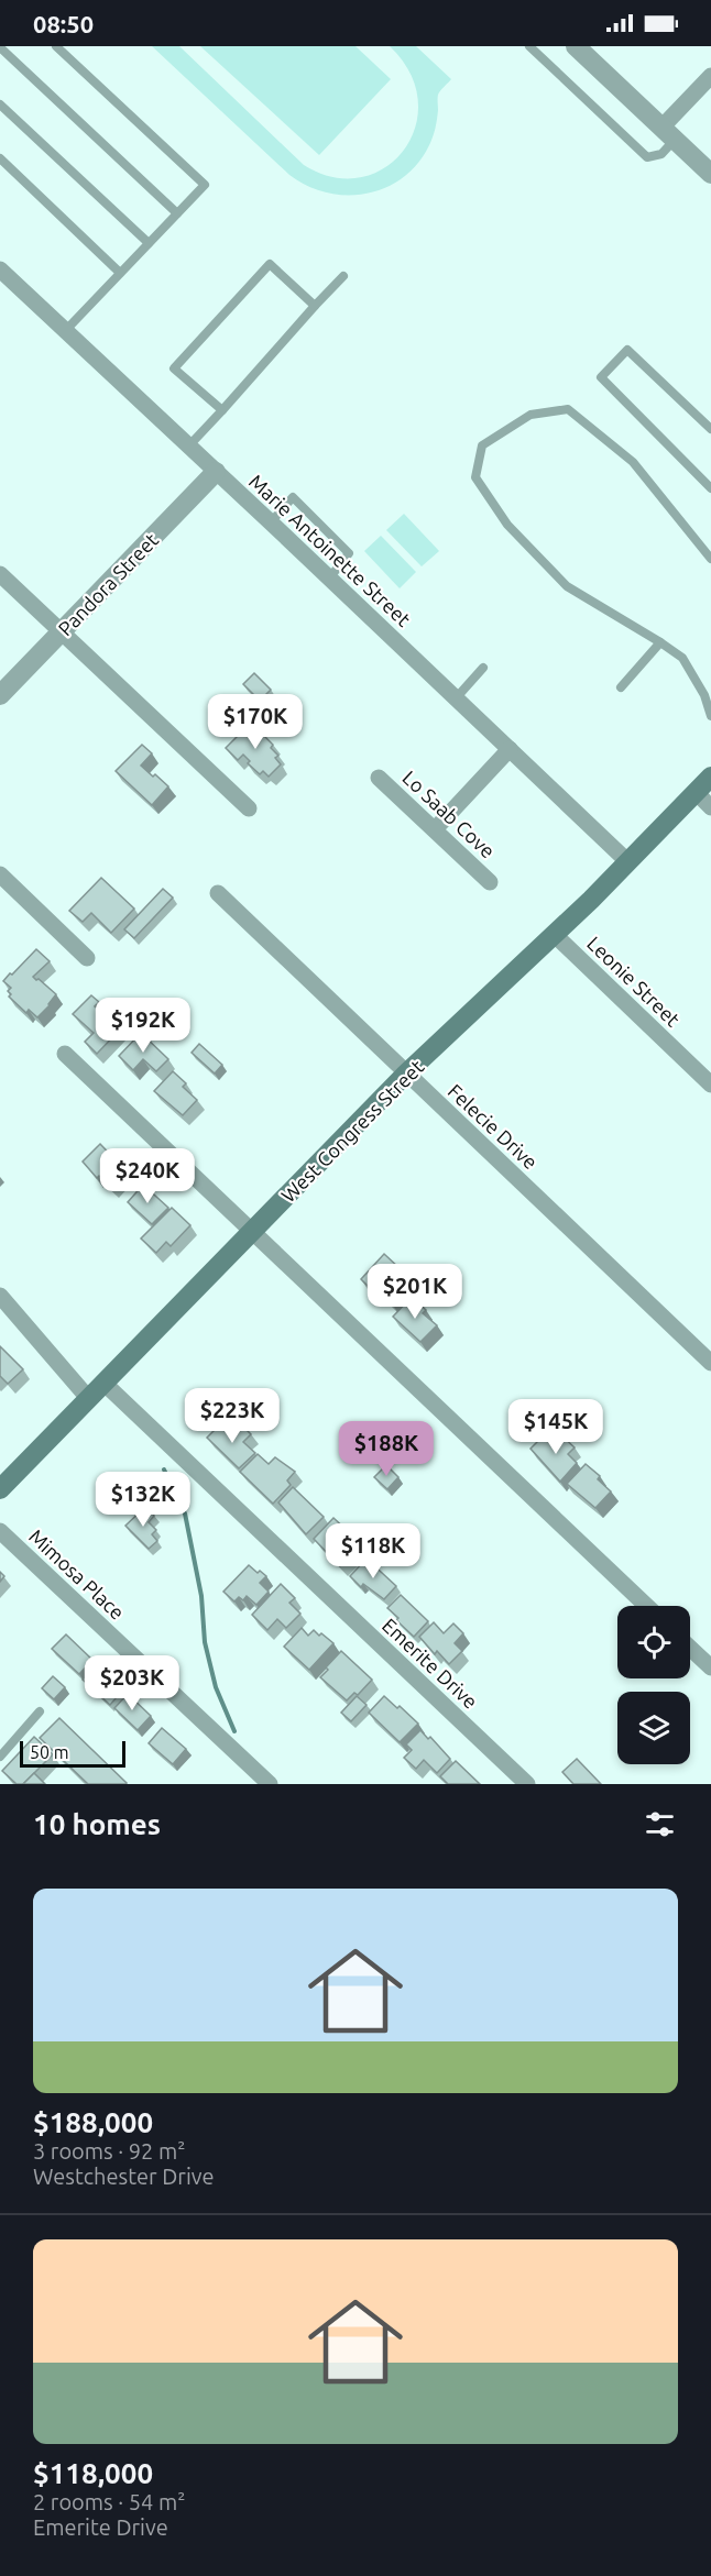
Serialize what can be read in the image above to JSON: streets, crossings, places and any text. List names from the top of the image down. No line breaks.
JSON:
{"streets":{"main road":["West Congress Street"],"street":["Marie Antoinette Street","Pandora Street","Lo Saab Cove","Leonie Street","Felecie Drive","Mimosa Place","Emerite Drive"]},"crossings":[["Marie Antoinette Street","Pandora Street"],["Marie Antoinette Street","West Congress Street"],["Leonie Street","West Congress Street"],["Felecie Drive","West Congress Street"],["West Congress Street","Emerite Drive"]],"scale_bar":"50 m","page":{"status":"08:50","price":["$170K","$192K","$240K","$201K","$223K","$145K","$188K","$132K","$118K","$203K"],"scale":"50 m","heading":"10 homes","list":[{"name":"$188,000","note":"3 rooms · 92 m² · Westchester Drive"},{"name":"$118,000","note":"2 rooms · 54 m² · Emerite Drive"}]}}
